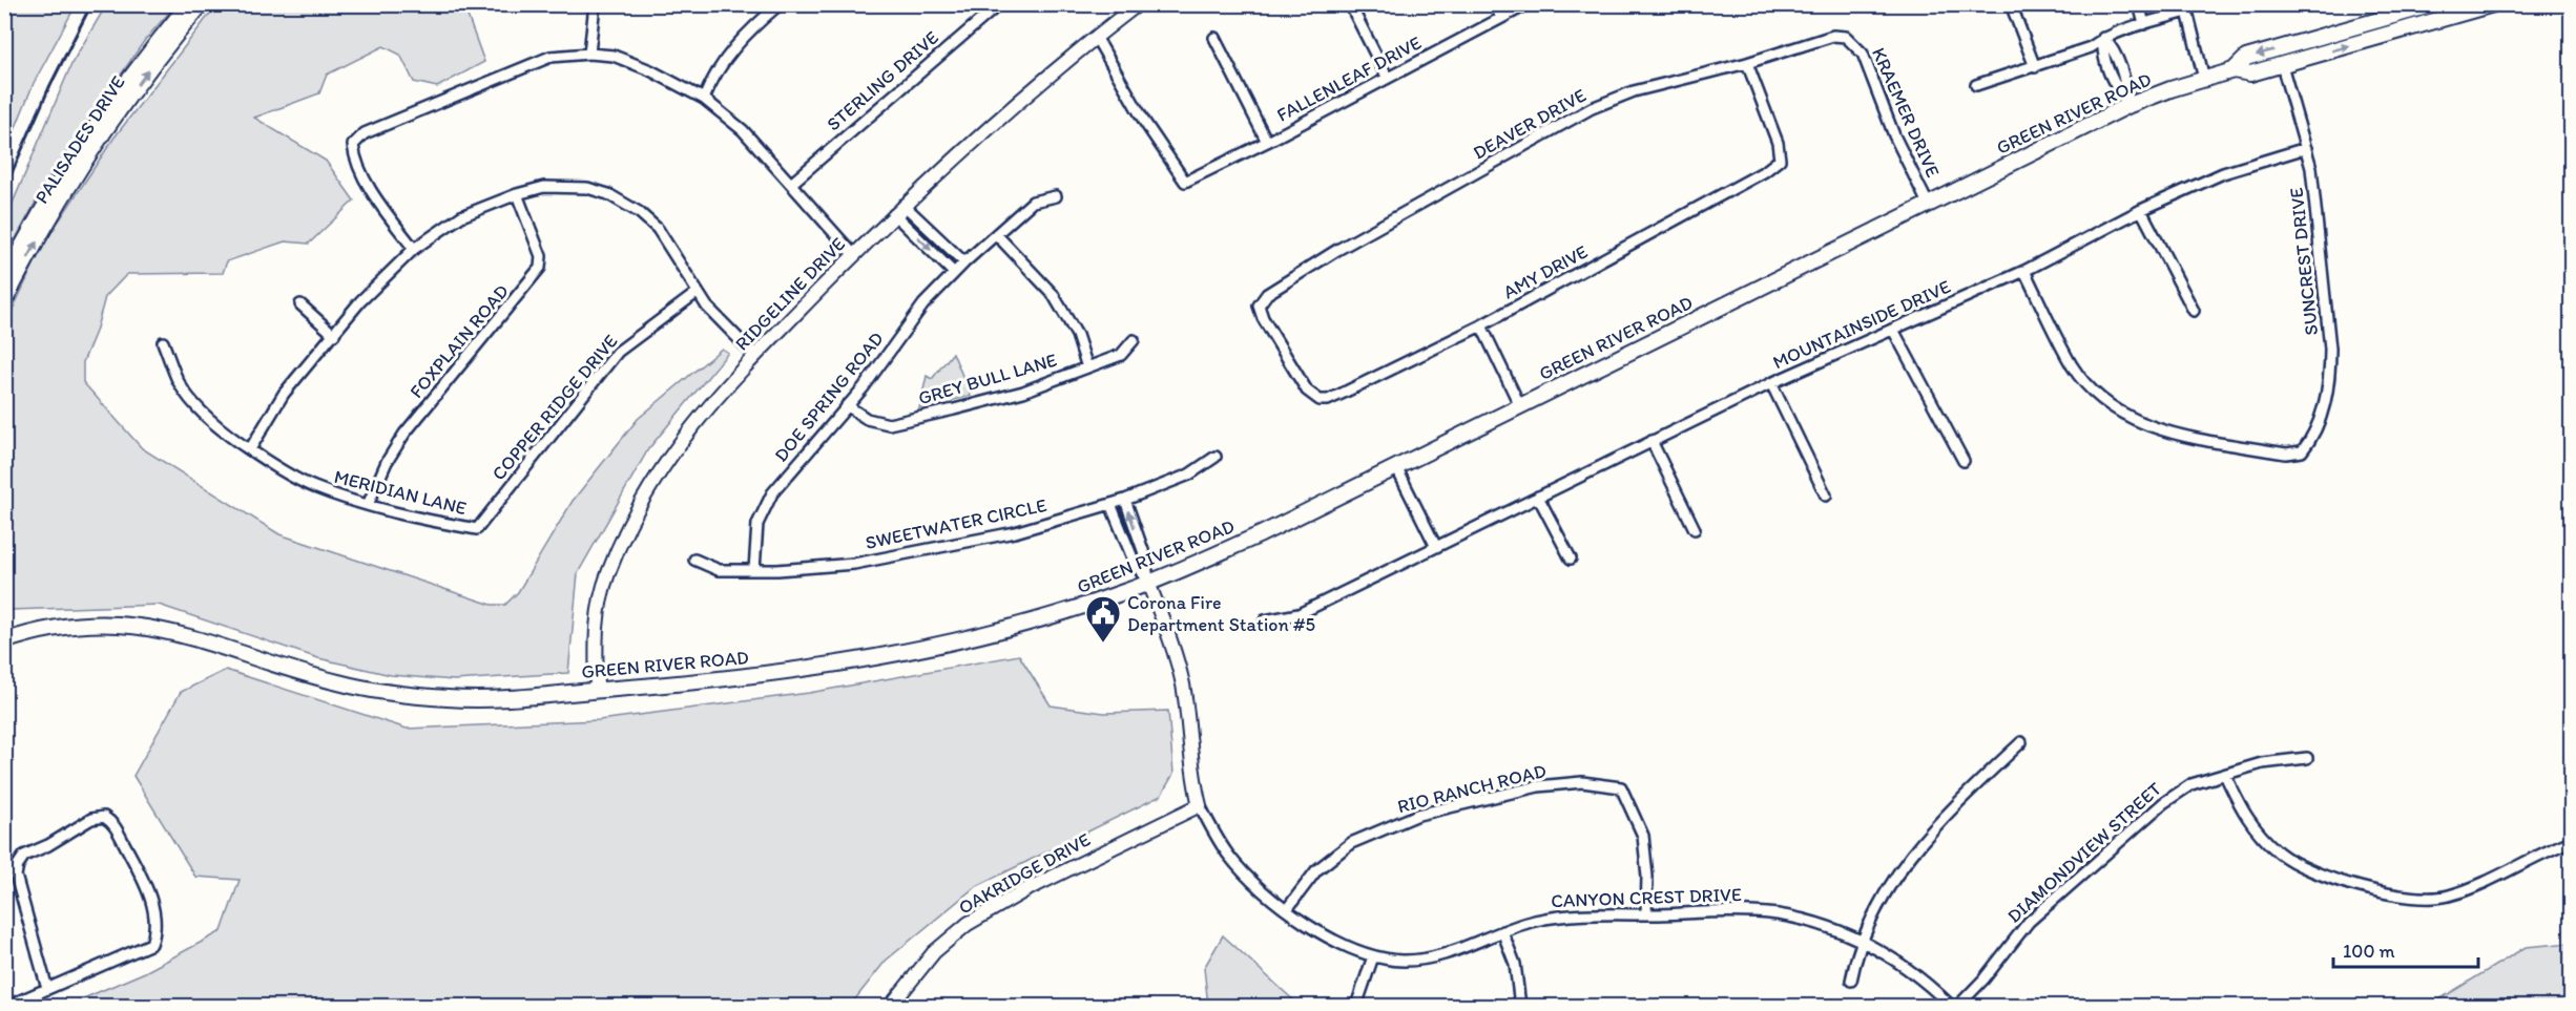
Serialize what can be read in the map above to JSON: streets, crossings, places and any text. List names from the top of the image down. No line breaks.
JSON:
{"streets":{"main road":["GREEN RIVER ROAD"],"street":["FALLENLEAF DRIVE","STERLING DRIVE","KRAEMER DRIVE","DEAVER DRIVE","PALISADES DRIVE","SUNCREST DRIVE","AMY DRIVE","RIDGELINE DRIVE","MOUNTAINSIDE DRIVE","FOXPLAIN ROAD","GREY BULL LANE","DOE SPRING ROAD","COPPER RIDGE DRIVE","MERIDIAN LANE","SWEETWATER CIRCLE","RIO RANCH ROAD","DIAMONDVIEW STREET","OAKRIDGE DRIVE","CANYON CREST DRIVE"]},"crossings":[["FALLENLEAF DRIVE","RIDGELINE DRIVE"],["KRAEMER DRIVE","GREEN RIVER ROAD"],["KRAEMER DRIVE","DEAVER DRIVE"],["GREEN RIVER ROAD","SUNCREST DRIVE"],["GREEN RIVER ROAD","RIDGELINE DRIVE"],["GREEN RIVER ROAD","CANYON CREST DRIVE"],["DEAVER DRIVE","AMY DRIVE"],["SUNCREST DRIVE","MOUNTAINSIDE DRIVE"],["FOXPLAIN ROAD","MERIDIAN LANE"],["GREY BULL LANE","DOE SPRING ROAD"],["DOE SPRING ROAD","SWEETWATER CIRCLE"],["COPPER RIDGE DRIVE","MERIDIAN LANE"],["SWEETWATER CIRCLE","CANYON CREST DRIVE"],["RIO RANCH ROAD","CANYON CREST DRIVE"],["OAKRIDGE DRIVE","CANYON CREST DRIVE"]],"places":{"public building":["Corona Fire Department Station #5"]},"scale_bar":"100 m"}
